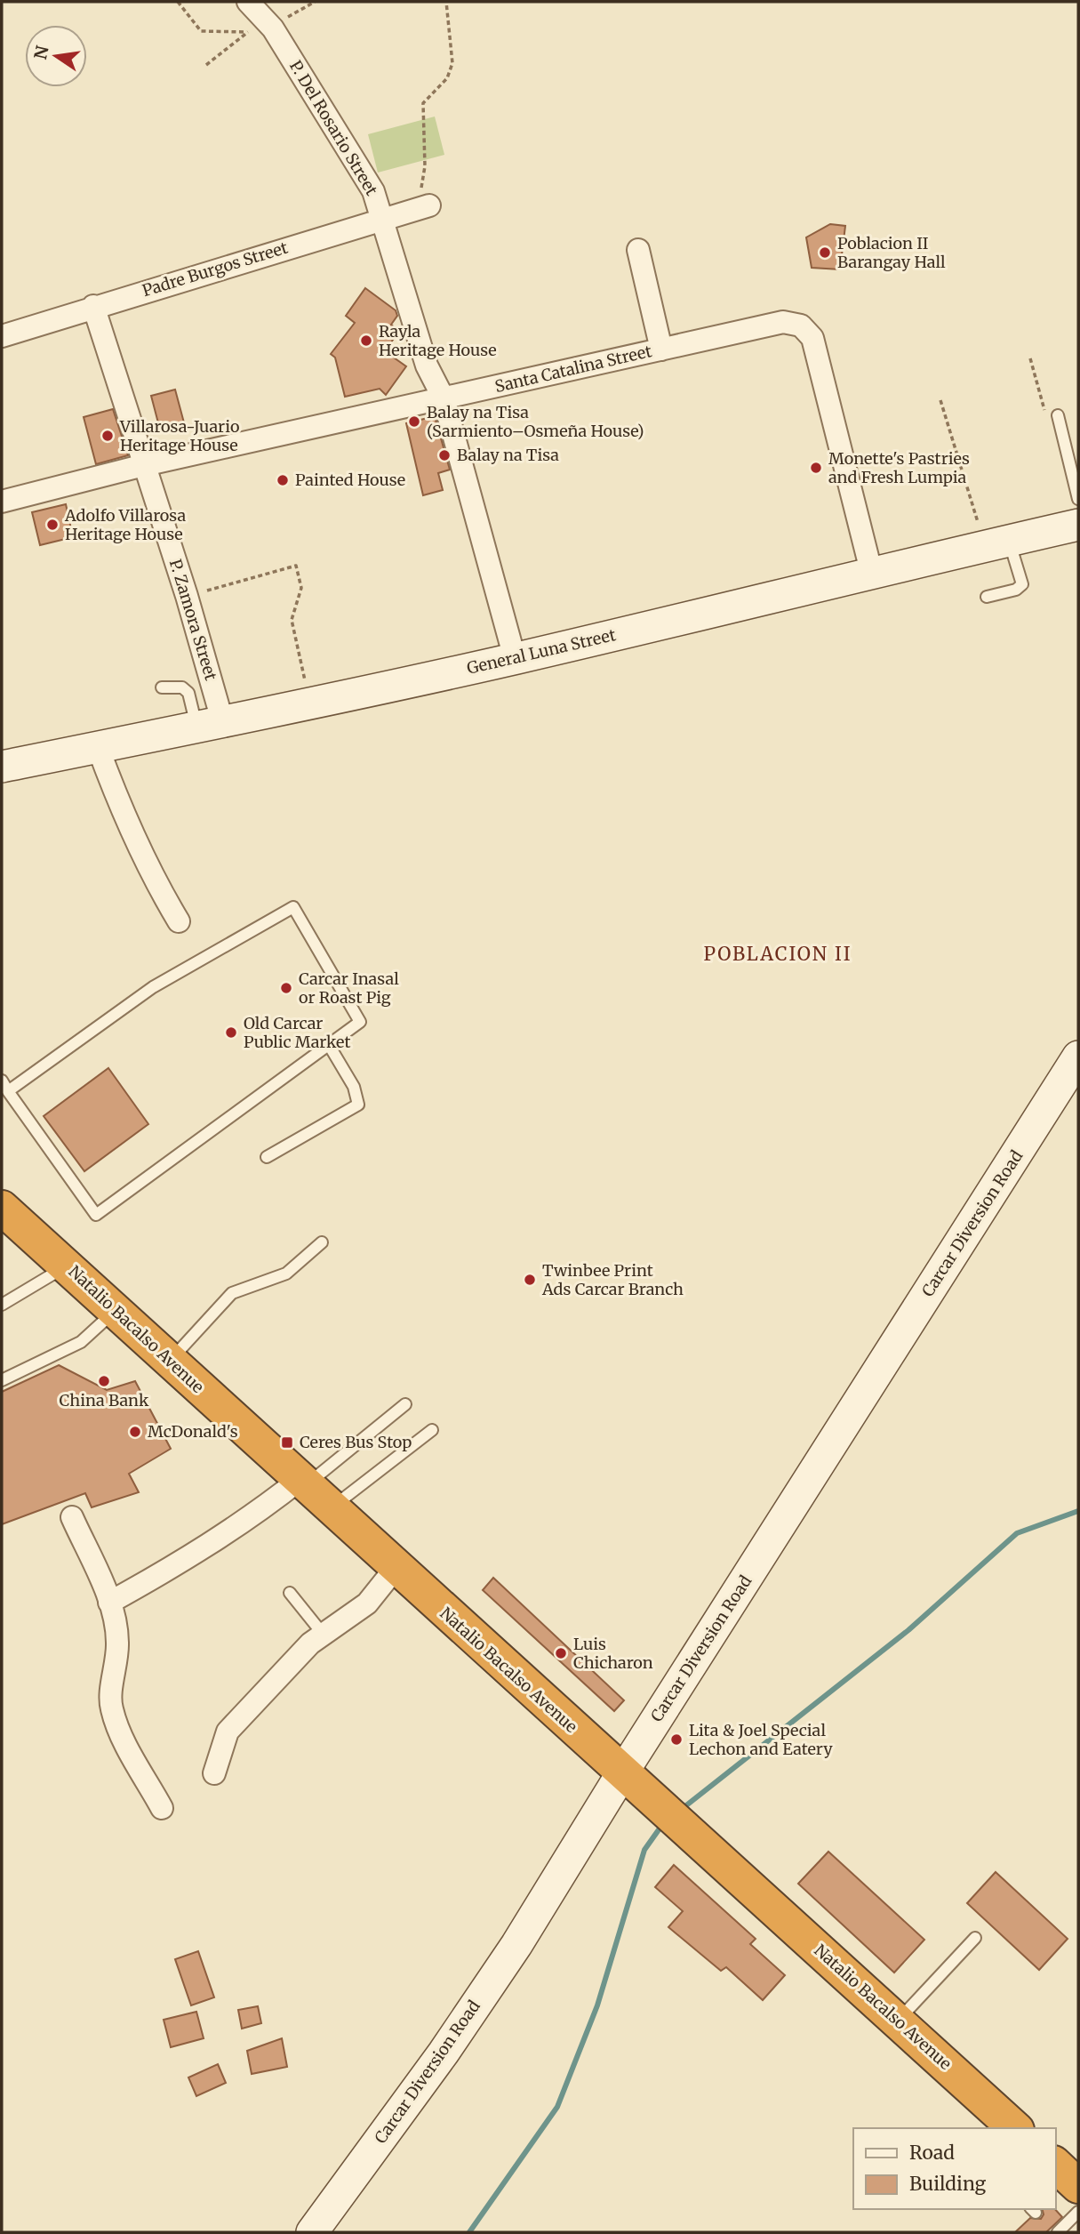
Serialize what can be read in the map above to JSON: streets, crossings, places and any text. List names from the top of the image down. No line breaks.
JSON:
{"streets":{"highway":["Natalio Bacalso Avenue"],"main road":["General Luna Street","Carcar Diversion Road"],"street":["P. Del Rosario Street","Padre Burgos Street","Santa Catalina Street","P. Zamora Street"]},"crossings":[["P. Del Rosario Street","Padre Burgos Street"],["P. Del Rosario Street","Santa Catalina Street"],["P. Del Rosario Street","General Luna Street"],["Padre Burgos Street","P. Zamora Street"],["Santa Catalina Street","P. Zamora Street"],["Santa Catalina Street","General Luna Street"],["P. Zamora Street","General Luna Street"],["Carcar Diversion Road","Natalio Bacalso Avenue"]],"districts":["POBLACION II"],"places":{"other":["Poblacion II Barangay Hall","Rayla Heritage House","Balay na Tisa (Sarmiento–Osmeña House)","Villarosa-Juario Heritage House","Balay na Tisa","Monette's Pastries and Fresh Lumpia","Painted House","Adolfo Villarosa Heritage House","Carcar Inasal or Roast Pig","Old Carcar Public Market","Twinbee Print Ads Carcar Branch","China Bank","McDonald's","Luis Chicharon","Lita & Joel Special Lechon and Eatery"],"transit":["Ceres Bus Stop"]},"legend":["Road","Building"],"north":"left"}
